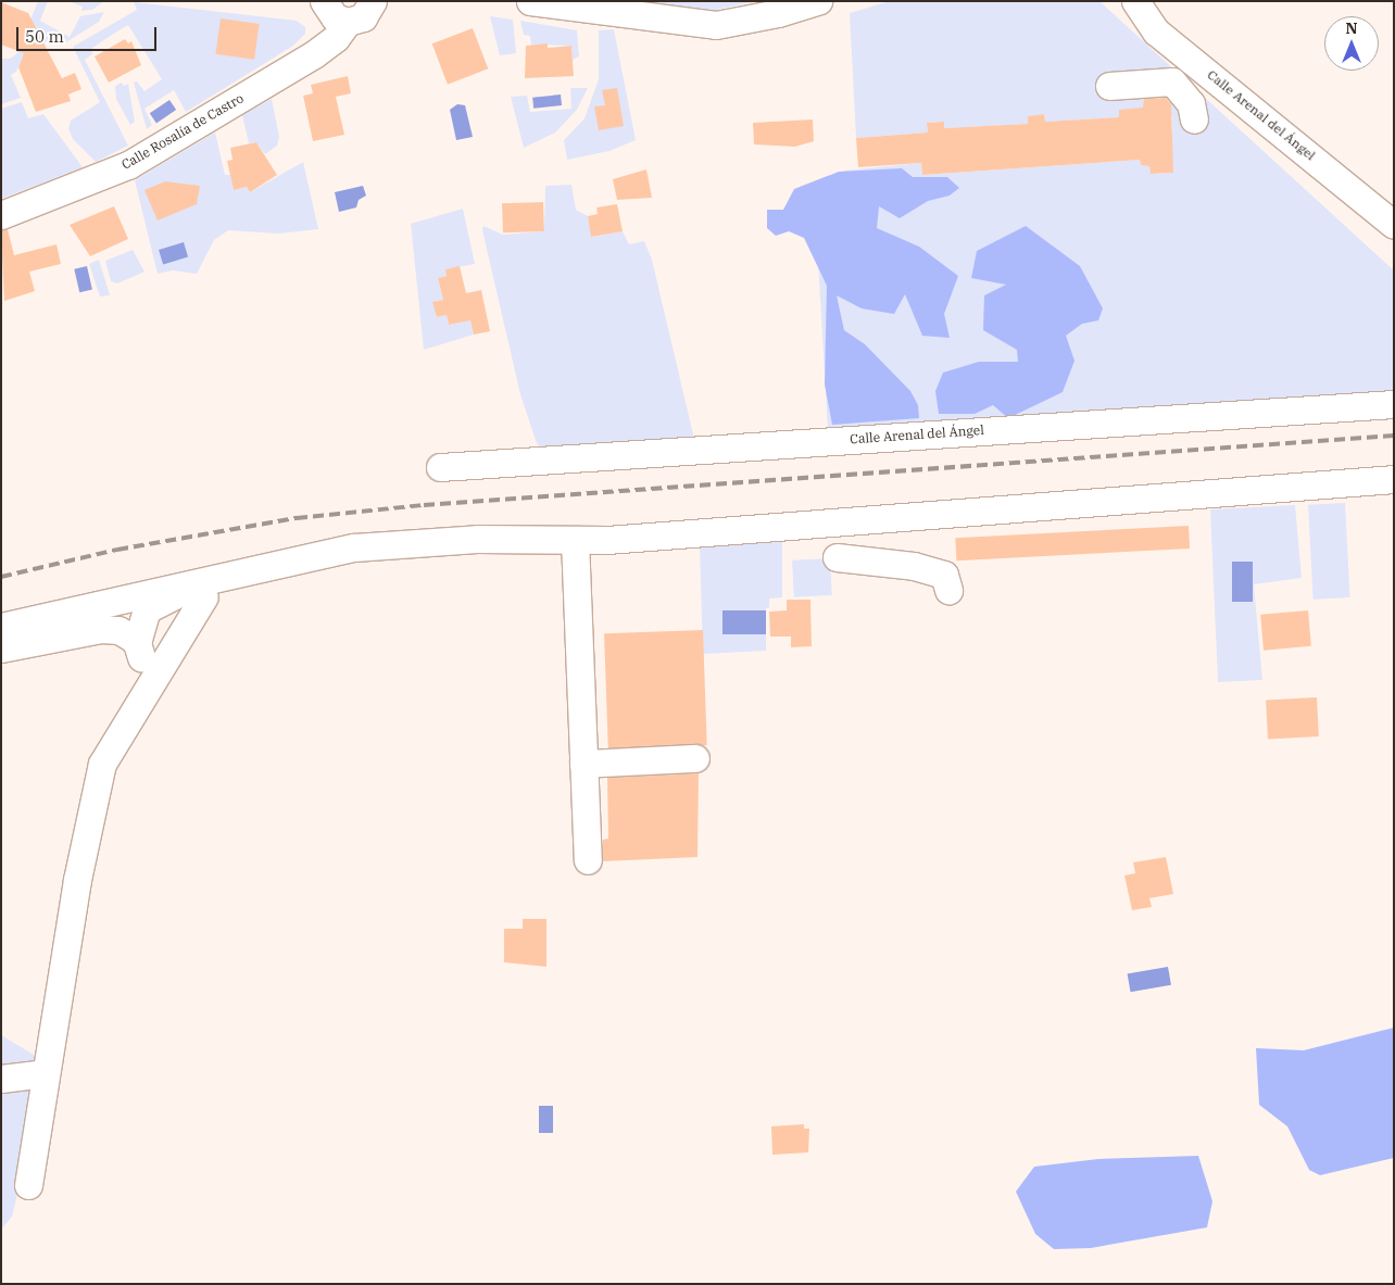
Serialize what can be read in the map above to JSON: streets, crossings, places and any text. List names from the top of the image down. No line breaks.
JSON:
{"streets":{"street":["Calle Arenal del Ángel","Calle Rosalía de Castro"]},"scale_bar":"50 m","north":"top"}
